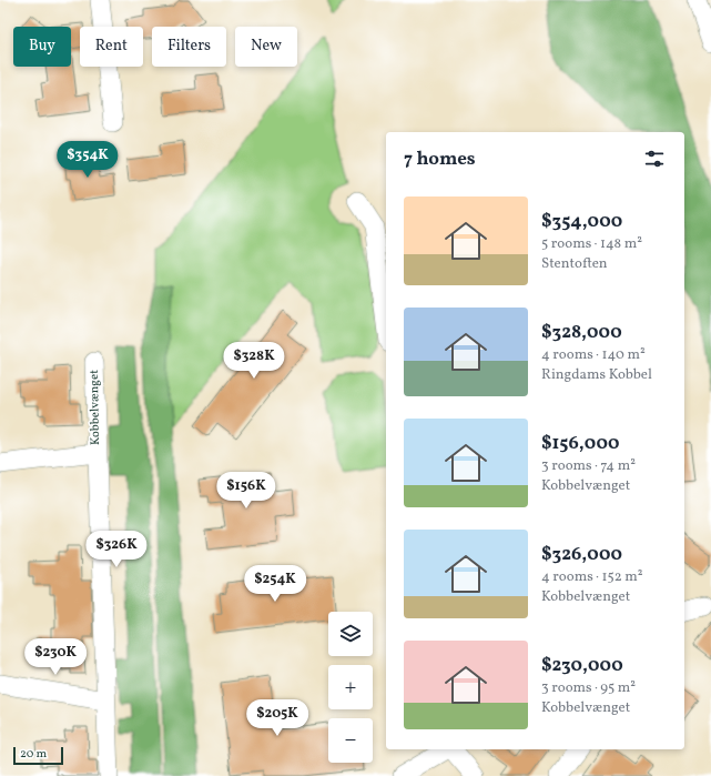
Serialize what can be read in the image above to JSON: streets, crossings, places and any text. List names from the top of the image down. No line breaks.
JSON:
{"streets":{"street":["Kobbelvænget"]},"scale_bar":"20 m","page":{"chip":["Buy","Rent","Filters","New"],"heading":"7 homes","price":["$354K","$328K","$156K","$326K","$254K","$230K","$205K"],"list":[{"name":"$354,000","note":"5 rooms · 148 m² · Stentoften"},{"name":"$328,000","note":"4 rooms · 140 m² · Ringdams Kobbel"},{"name":"$156,000","note":"3 rooms · 74 m² · Kobbelvænget"},{"name":"$326,000","note":"4 rooms · 152 m² · Kobbelvænget"},{"name":"$230,000","note":"3 rooms · 95 m² · Kobbelvænget"}],"map_buttons":["+","−"],"scale":"20 m"}}
